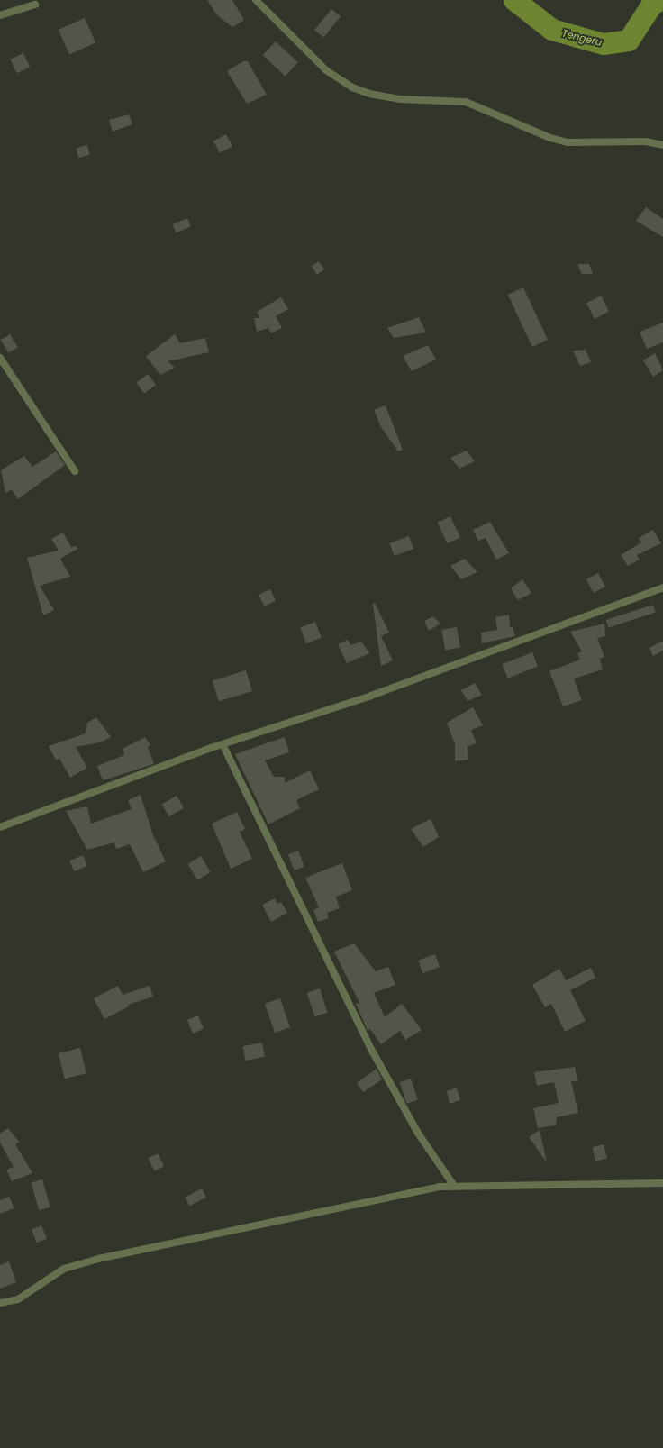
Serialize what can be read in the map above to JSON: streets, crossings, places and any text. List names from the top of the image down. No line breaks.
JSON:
{"water":["Tengeru"]}
